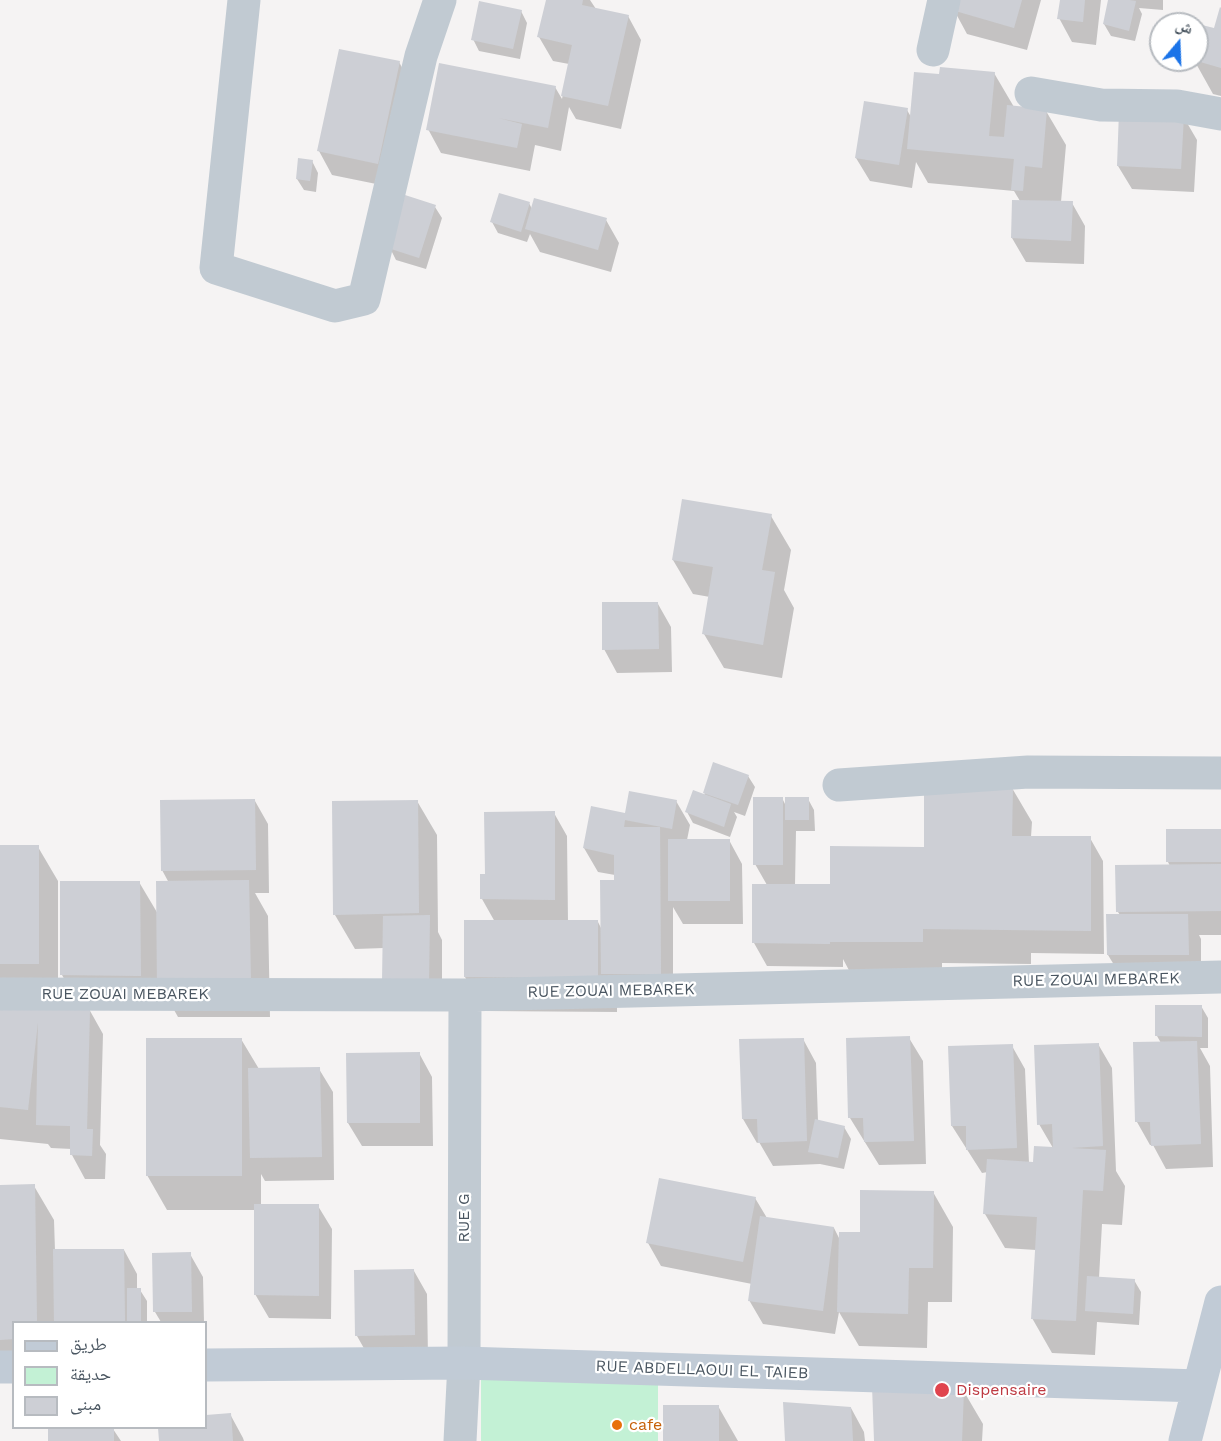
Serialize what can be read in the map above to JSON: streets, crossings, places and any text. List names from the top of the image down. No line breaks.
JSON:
{"streets":{"street":["RUE ZOUAI MEBAREK","RUE G","RUE ABDELLAOUI EL TAIEB"]},"crossings":[["RUE ZOUAI MEBAREK","RUE G"],["RUE G","RUE ABDELLAOUI EL TAIEB"]],"places":["Dispensaire","cafe"],"legend":["طريق","حديقة","مبنى"],"north":"top"}
